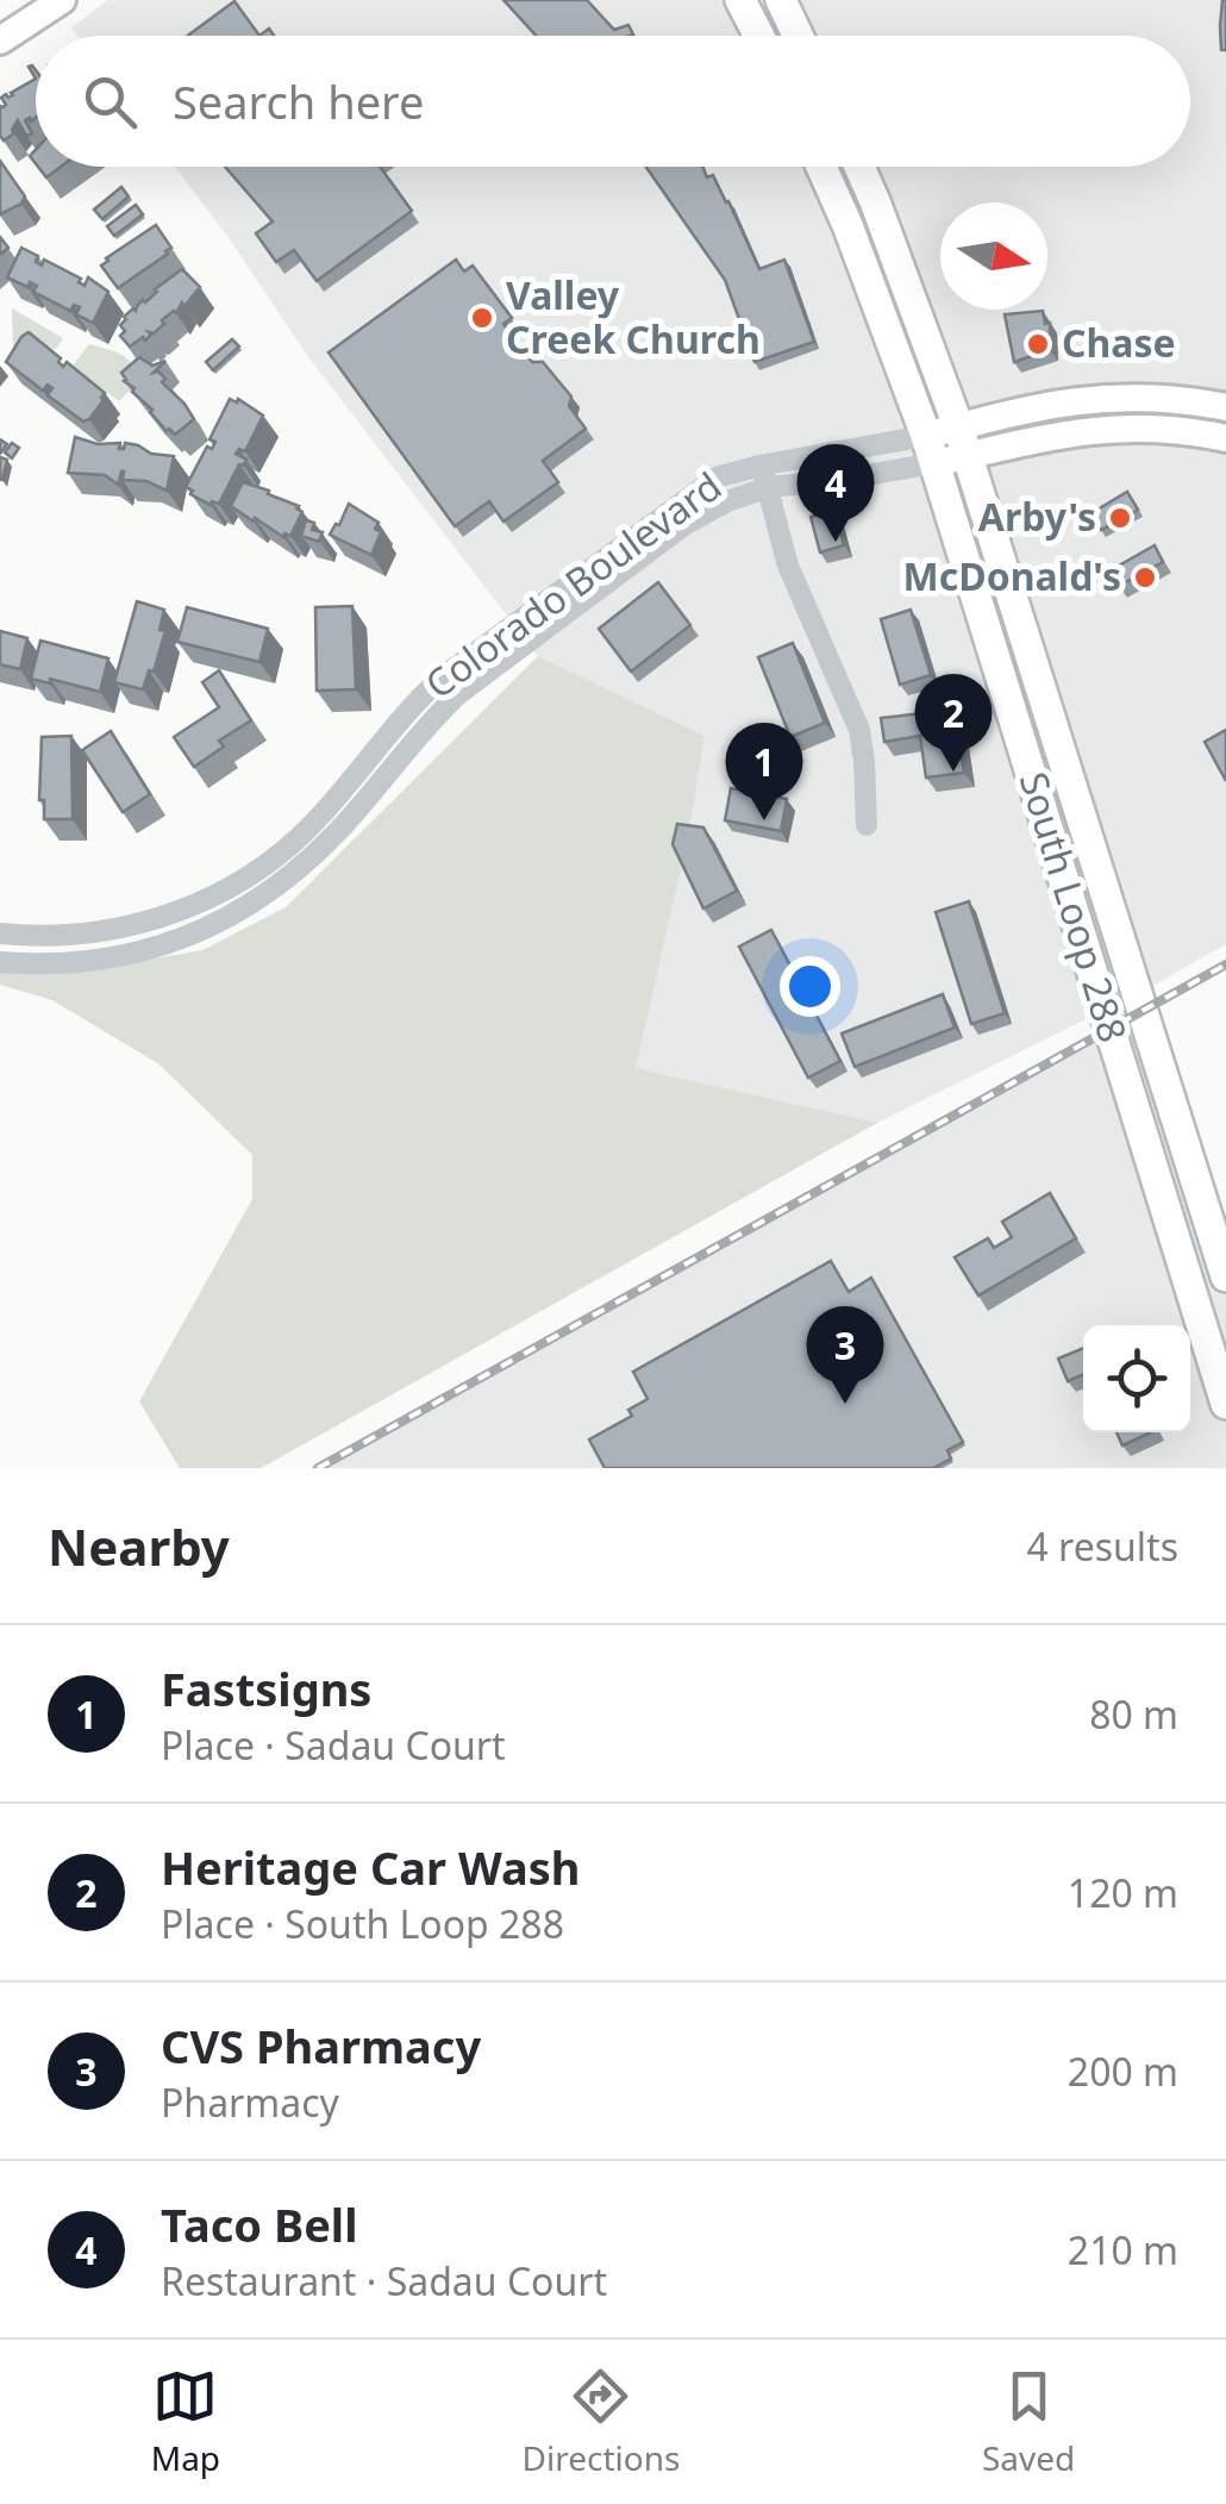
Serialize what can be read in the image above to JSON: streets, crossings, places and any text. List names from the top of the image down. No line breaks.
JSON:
{"streets":{"highway":["South Loop 288"],"main road":["Colorado Boulevard"]},"crossings":[["Colorado Boulevard","South Loop 288"]],"places":["Valley Creek Church","Chase","Arby's","McDonald's"],"north":"right","page":{"search":"Search here","pins":["4","2","1","3"],"heading":["Nearby","4 results"],"list":[{"mark":"1","name":"Fastsigns","note":"Place · Sadau Court","value":"80 m"},{"mark":"2","name":"Heritage Car Wash","note":"Place · South Loop 288","value":"120 m"},{"mark":"3","name":"CVS Pharmacy","note":"Pharmacy","value":"200 m"},{"mark":"4","name":"Taco Bell","note":"Restaurant · Sadau Court","value":"210 m"}],"nav":["Map","Directions","Saved"]}}
